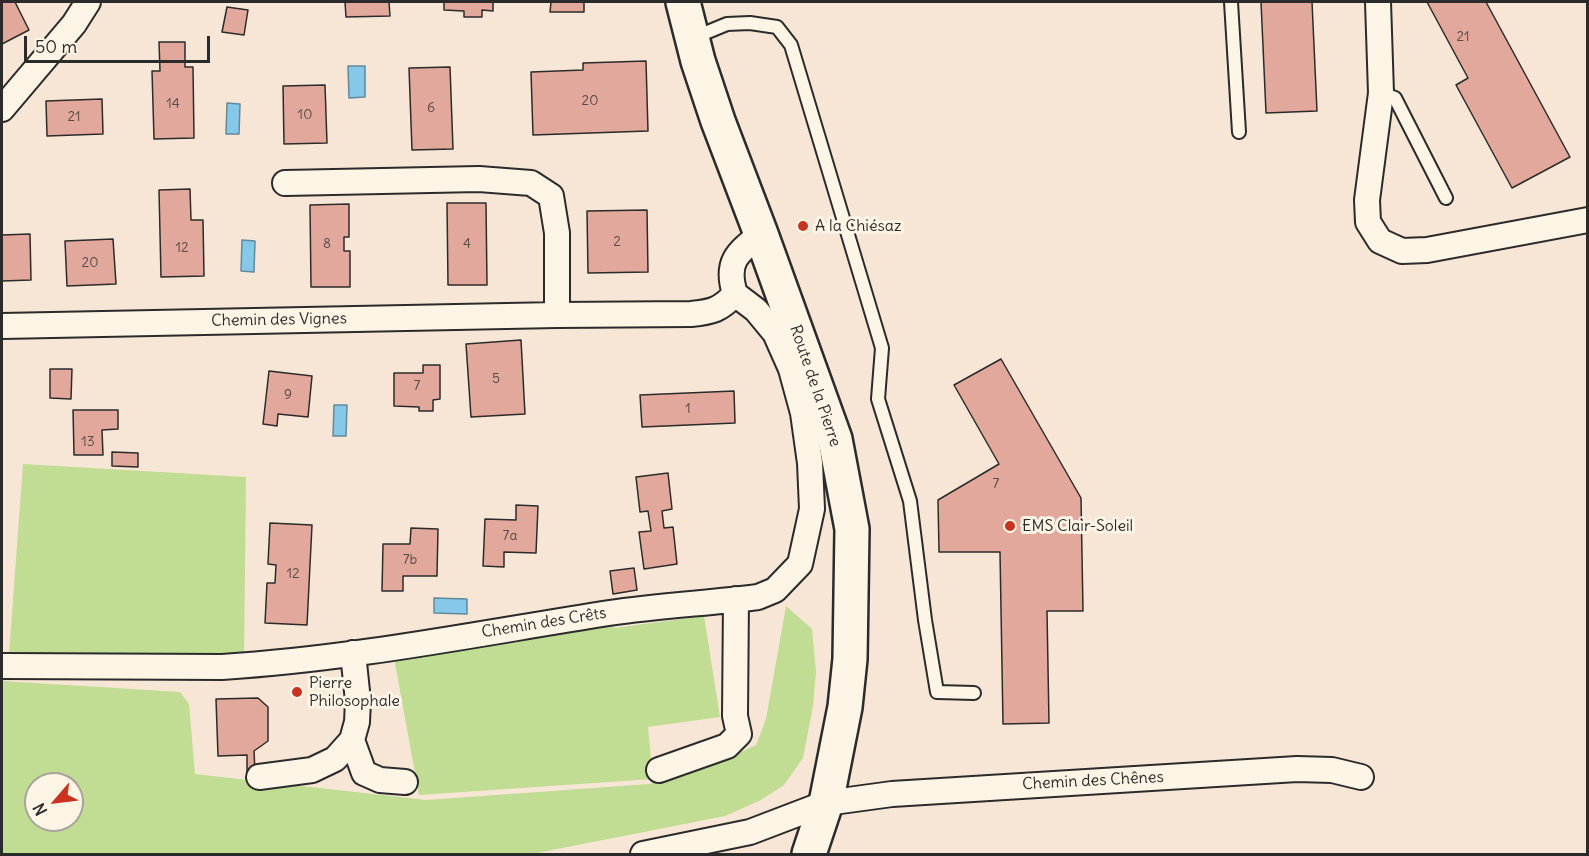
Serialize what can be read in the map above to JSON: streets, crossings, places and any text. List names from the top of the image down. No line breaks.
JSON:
{"streets":{"main road":["Route de la Pierre"],"street":["Chemin des Vignes","Chemin des Crêts","Chemin des Chênes"]},"crossings":[["Chemin des Vignes","Chemin des Crêts"],["Route de la Pierre","Chemin des Chênes"]],"places":["A la Chiésaz","EMS Clair-Soleil","Pierre Philosophale"],"house_numbers":["21","20","14","6","10","21","2","8","4","12","20","5","7","9","1","13","7","7a","7b","12"],"scale_bar":"50 m","north":"bottom left"}
